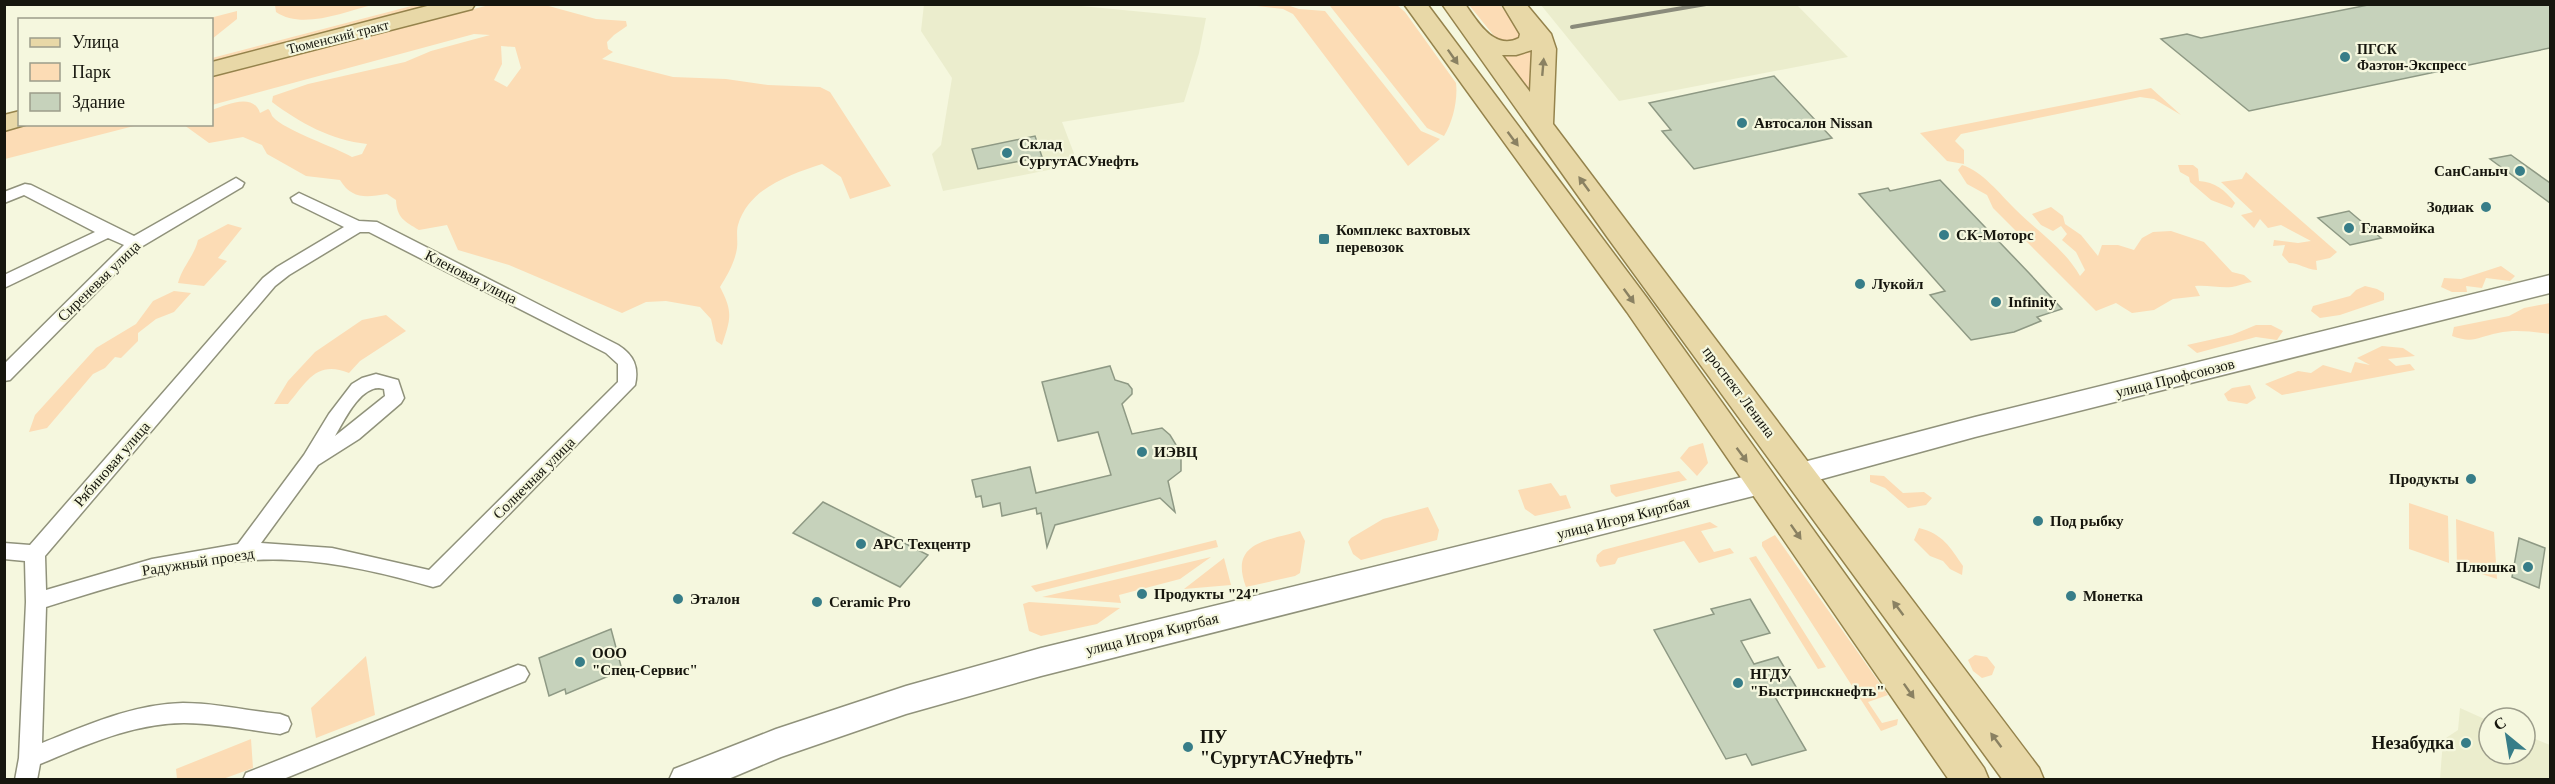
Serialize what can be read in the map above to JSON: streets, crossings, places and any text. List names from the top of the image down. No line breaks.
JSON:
{"streets":{"main road":["Тюменский тракт","улица Профсоюзов","проспект Ленина","улица Игоря Киртбая"],"street":["Кленовая улица","Сиреневая улица","Рябиновая улица","Солнечная улица","Радужный проезд"]},"crossings":[["Кленовая улица","Рябиновая улица"],["Кленовая улица","Солнечная улица"],["улица Профсоюзов","проспект Ленина"],["улица Профсоюзов","улица Игоря Киртбая"],["проспект Ленина","улица Игоря Киртбая"],["Солнечная улица","Радужный проезд"]],"places":{"other":["ПГСК Фаэтон-Экспресс","Автосалон Nissan","Склад СургутАСУнефть","СанСаныч","Зодиак","Главмойка","СК-Моторс","Лукойл","Infinity","ИЭВЦ","Продукты","Под рыбку","АРС Техцентр","Плюшка","Продукты \"24\"","Монетка","Эталон","Ceramic Pro","ООО \"Спец-Сервис\"","НГДУ \"Быстринскнефть\"","Незабудка","ПУ \"СургутАСУнефть\""],"transit":["Комплекс вахтовых перевозок"]},"legend":["Улица","Парк","Здание"],"north":"top left"}
